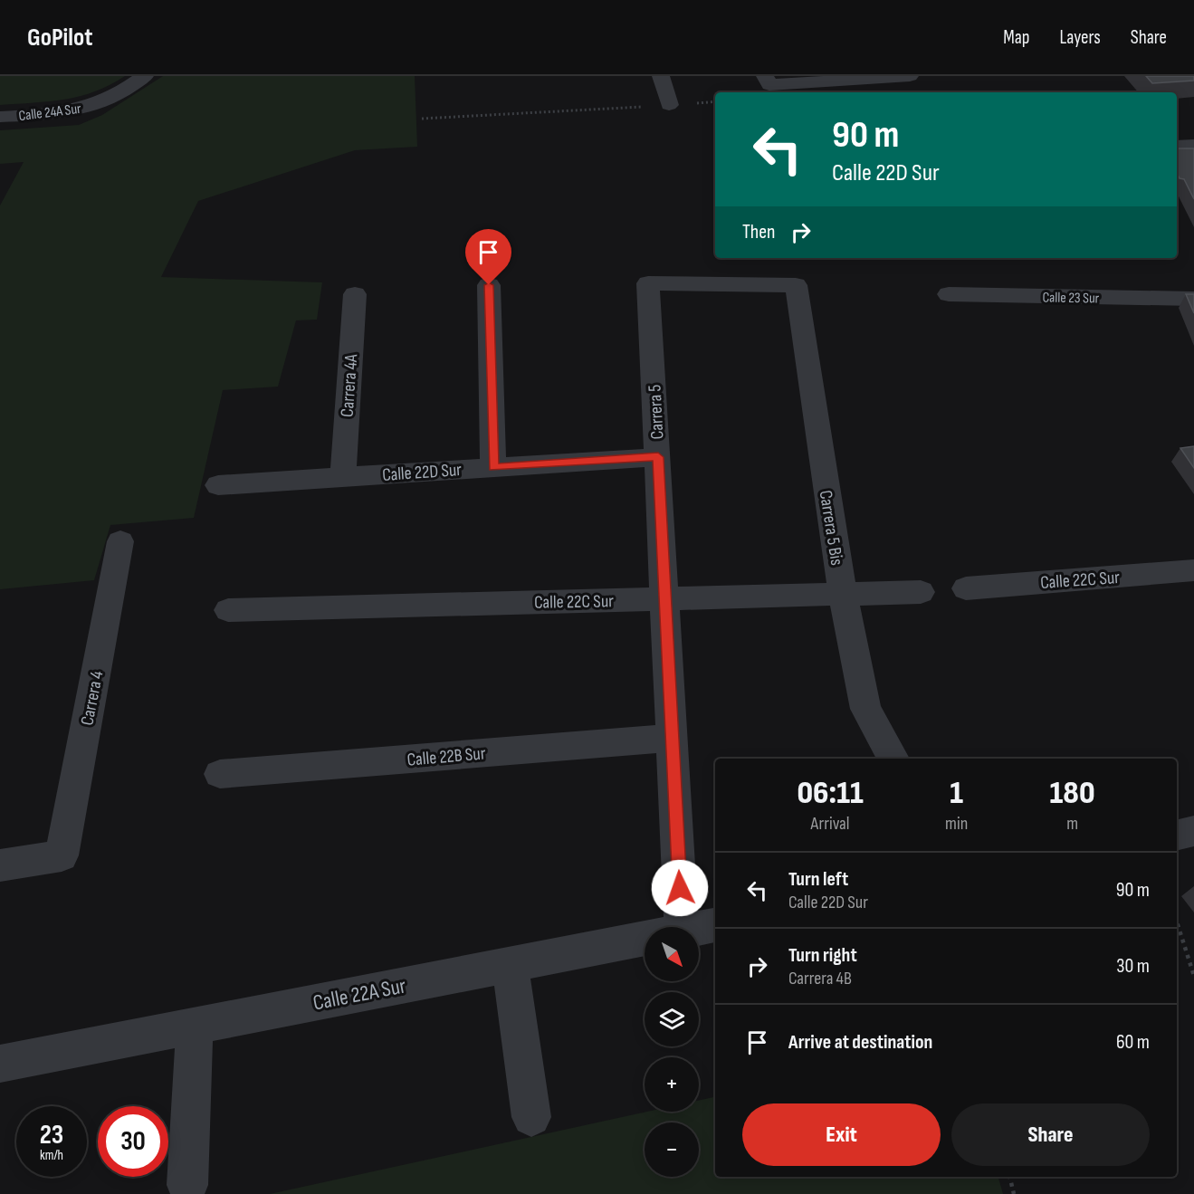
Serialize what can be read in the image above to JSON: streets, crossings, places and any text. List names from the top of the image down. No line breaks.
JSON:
{"streets":{"street":["Calle 24A Sur","Calle 23 Sur","Carrera 4A","Carrera 5","Calle 22D Sur","Carrera 5 Bis","Calle 22C Sur","Carrera 4","Calle 22B Sur","Calle 22A Sur"]},"crossings":[["Carrera 4A","Calle 22D Sur"],["Carrera 5","Calle 22D Sur"],["Carrera 5","Carrera 5 Bis"],["Carrera 5","Calle 22C Sur"],["Carrera 5","Calle 22B Sur"],["Carrera 5 Bis","Calle 22C Sur"]],"north":"bottom right","page":{"header":"GoPilot","nav":["Map","Layers","Share"],"turn":["90 m","Calle 22D Sur"],"then":"Then","eta":["06:11","Arrival","1","min","180","m"],"list":[{"name":"Turn left","note":"Calle 22D Sur","value":"90 m"},{"name":"Turn right","note":"Carrera 4B","value":"30 m"},{"name":"Arrive at destination","value":"60 m"}],"map_buttons":["+","−"],"buttons":["Exit","Share"],"speed":"23 km/h","limit":"30"}}
